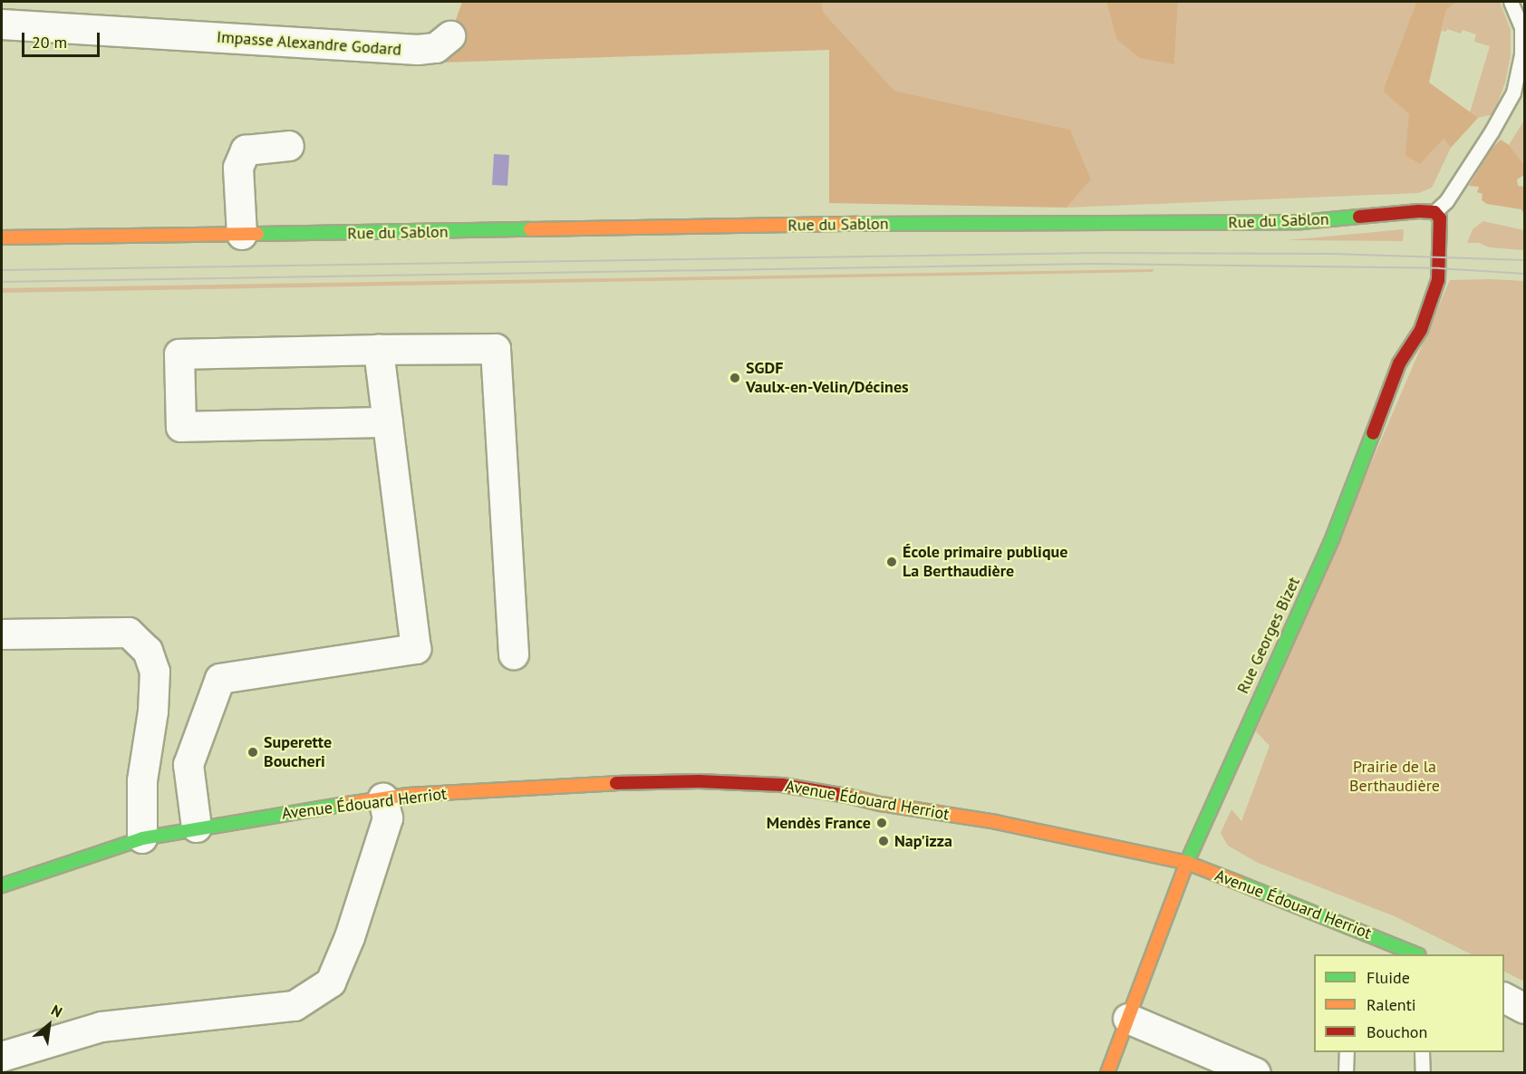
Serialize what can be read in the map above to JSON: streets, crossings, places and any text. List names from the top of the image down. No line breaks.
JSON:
{"streets":{"street":["Impasse Alexandre Godard","Rue du Sablon","Rue Georges Bizet","Avenue Édouard Herriot"]},"crossings":[["Rue du Sablon","Rue Georges Bizet"],["Rue Georges Bizet","Avenue Édouard Herriot"]],"parks":["Prairie de la Berthaudière"],"places":["SGDF Vaulx-en-Velin/Décines","École primaire publique La Berthaudière","Superette Boucheri","Mendès France","Nap'izza"],"legend":["Fluide","Ralenti","Bouchon"],"scale_bar":"20 m","north":"top right"}
